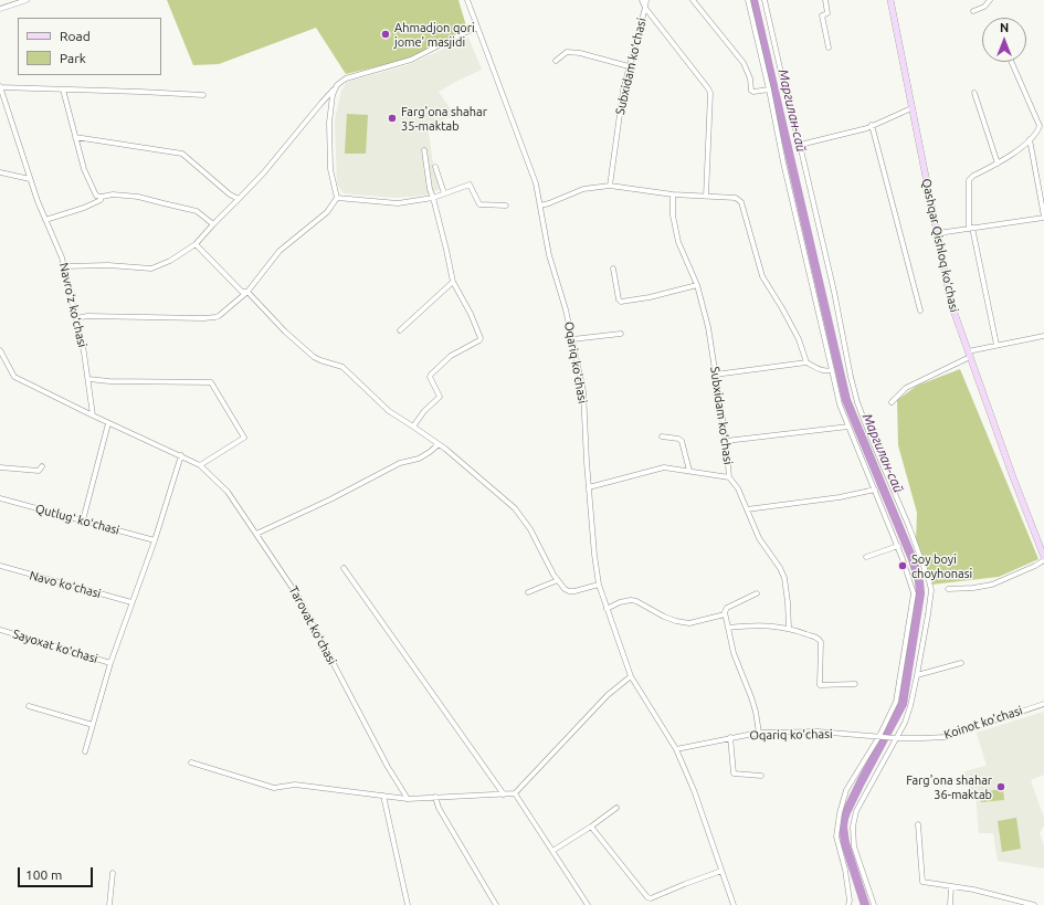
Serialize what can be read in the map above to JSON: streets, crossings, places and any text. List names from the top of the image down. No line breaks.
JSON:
{"streets":{"main road":["Qashqar Qishloq koʻchasi"],"street":["Subxidam koʻchasi","Navroʻz koʻchasi","Oqariq ko'chasi","Qutlugʻ koʻchasi","Navo koʻchasi","Tarovat koʻchasi","Sayoxat koʻchasi","Koinot ko'chasi"]},"crossings":[["Oqariq ko'chasi","Koinot ko'chasi"]],"water":["Маргилан-сай"],"places":["Ahmadjon qori jome' masjidi","Farg'ona shahar 35-maktab","Soy boyi choyhonasi","Farg'ona shahar 36-maktab"],"legend":["Road","Park"],"scale_bar":"100 m","north":"top"}
